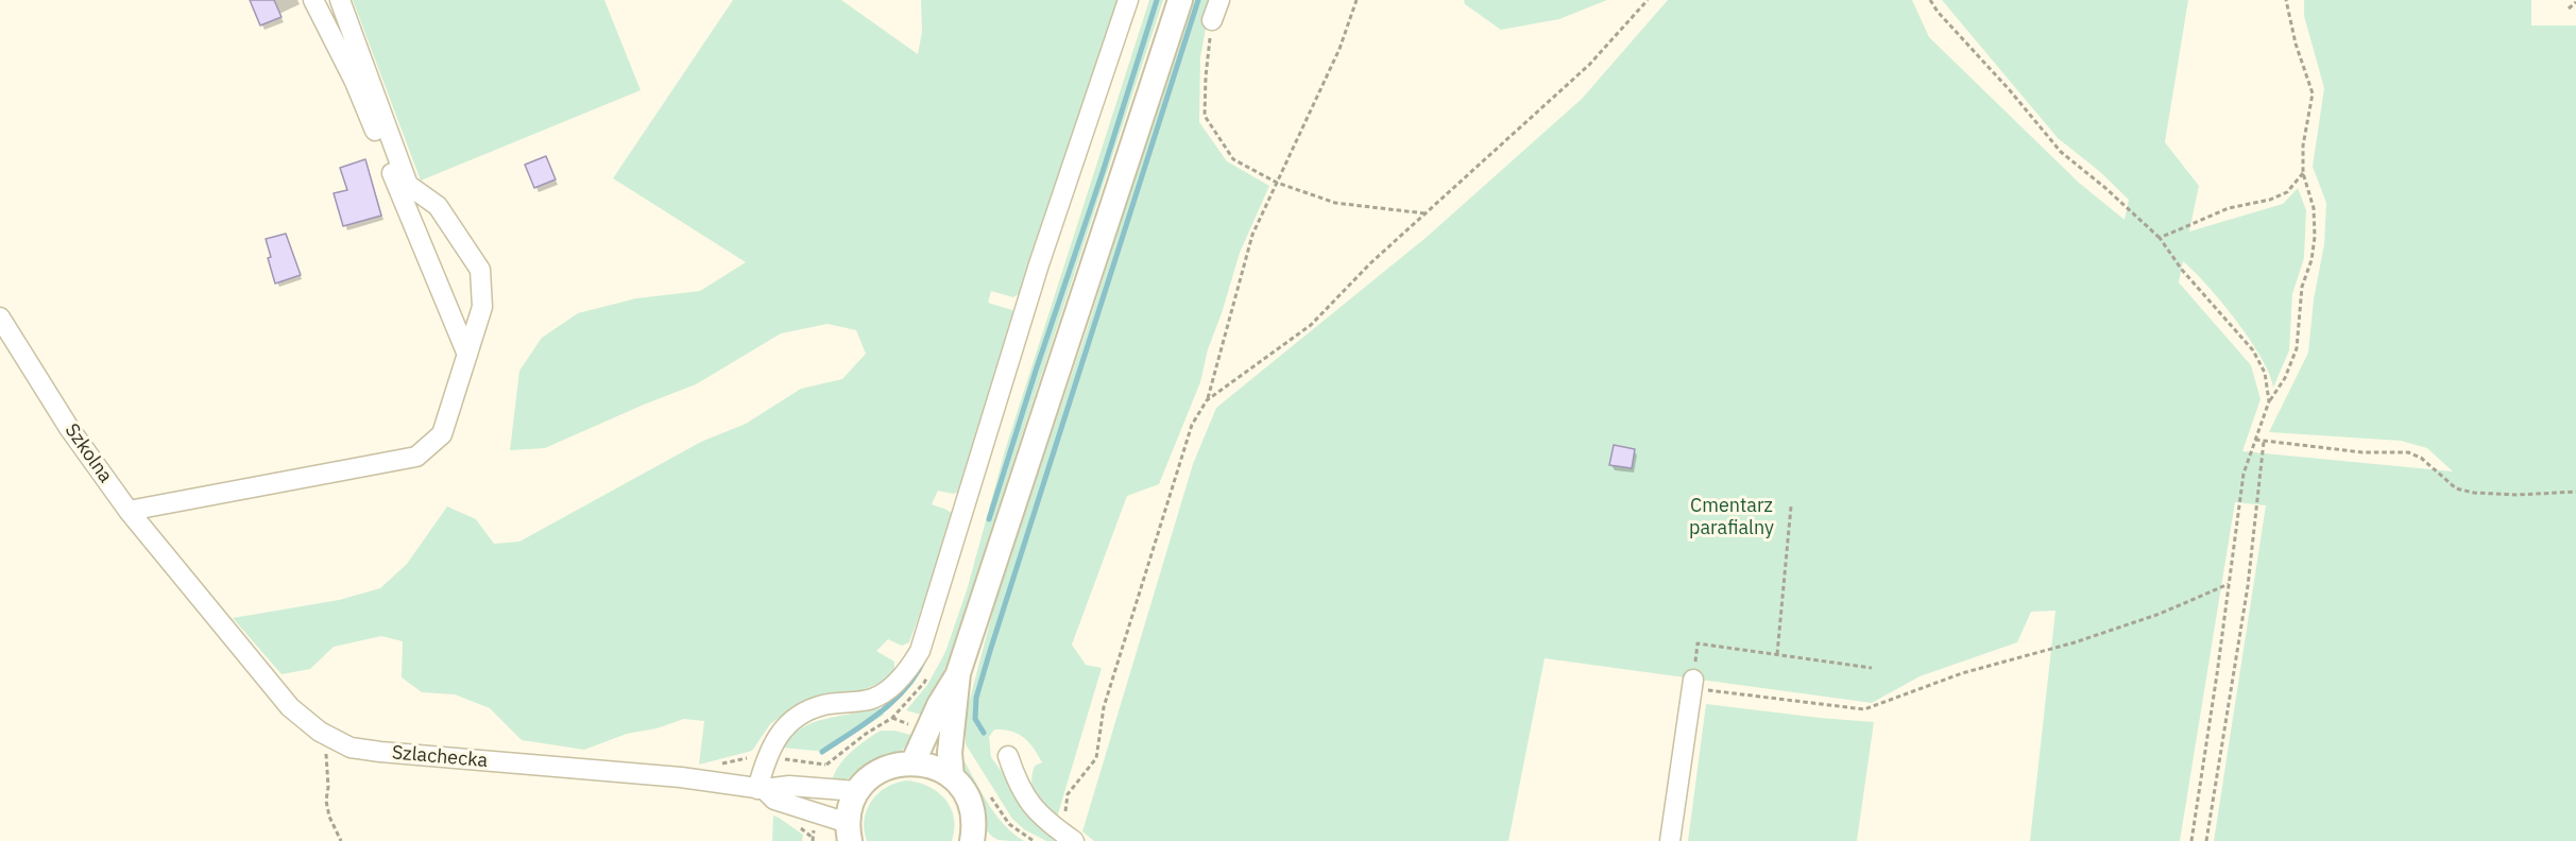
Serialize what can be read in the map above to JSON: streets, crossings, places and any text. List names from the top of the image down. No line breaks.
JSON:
{"streets":{"street":["Szkolna","Szlachecka"]},"crossings":[["Szkolna","Szlachecka"]],"parks":["Cmentarz parafialny"]}
